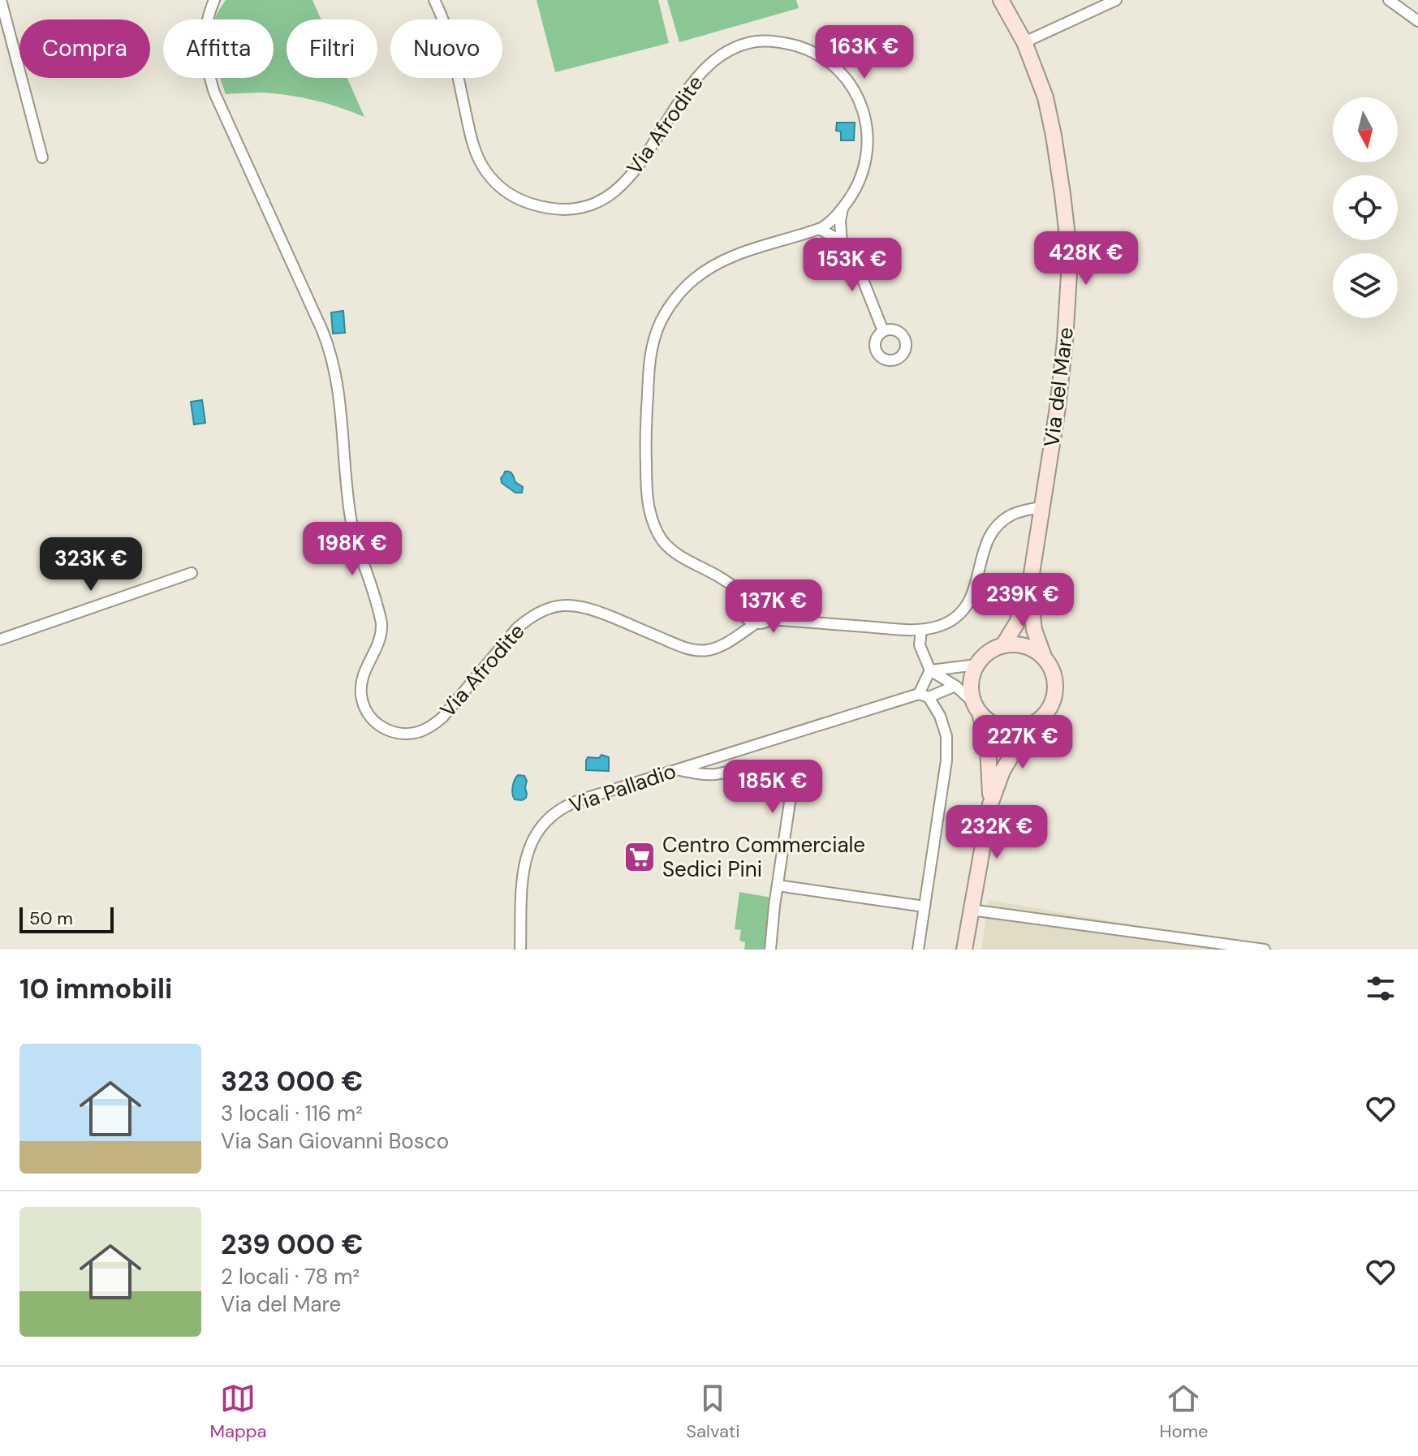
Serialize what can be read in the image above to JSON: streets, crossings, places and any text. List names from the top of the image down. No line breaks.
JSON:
{"streets":{"main road":["Via del Mare"],"street":["Via Afrodite","Via Palladio"]},"places":{"supermarket":["Centro Commerciale Sedici Pini"]},"scale_bar":"50 m","north":"bottom","page":{"chip":["Compra","Affitta","Filtri","Nuovo"],"price":["163K €","428K €","153K €","198K €","323K €","239K €","137K €","227K €","185K €","232K €"],"scale":"50 m","heading":"10 immobili","list":[{"name":"323 000 €","note":"3 locali · 116 m² · Via San Giovanni Bosco"},{"name":"239 000 €","note":"2 locali · 78 m² · Via del Mare"}],"tabs":["Mappa","Salvati","Home"]}}
